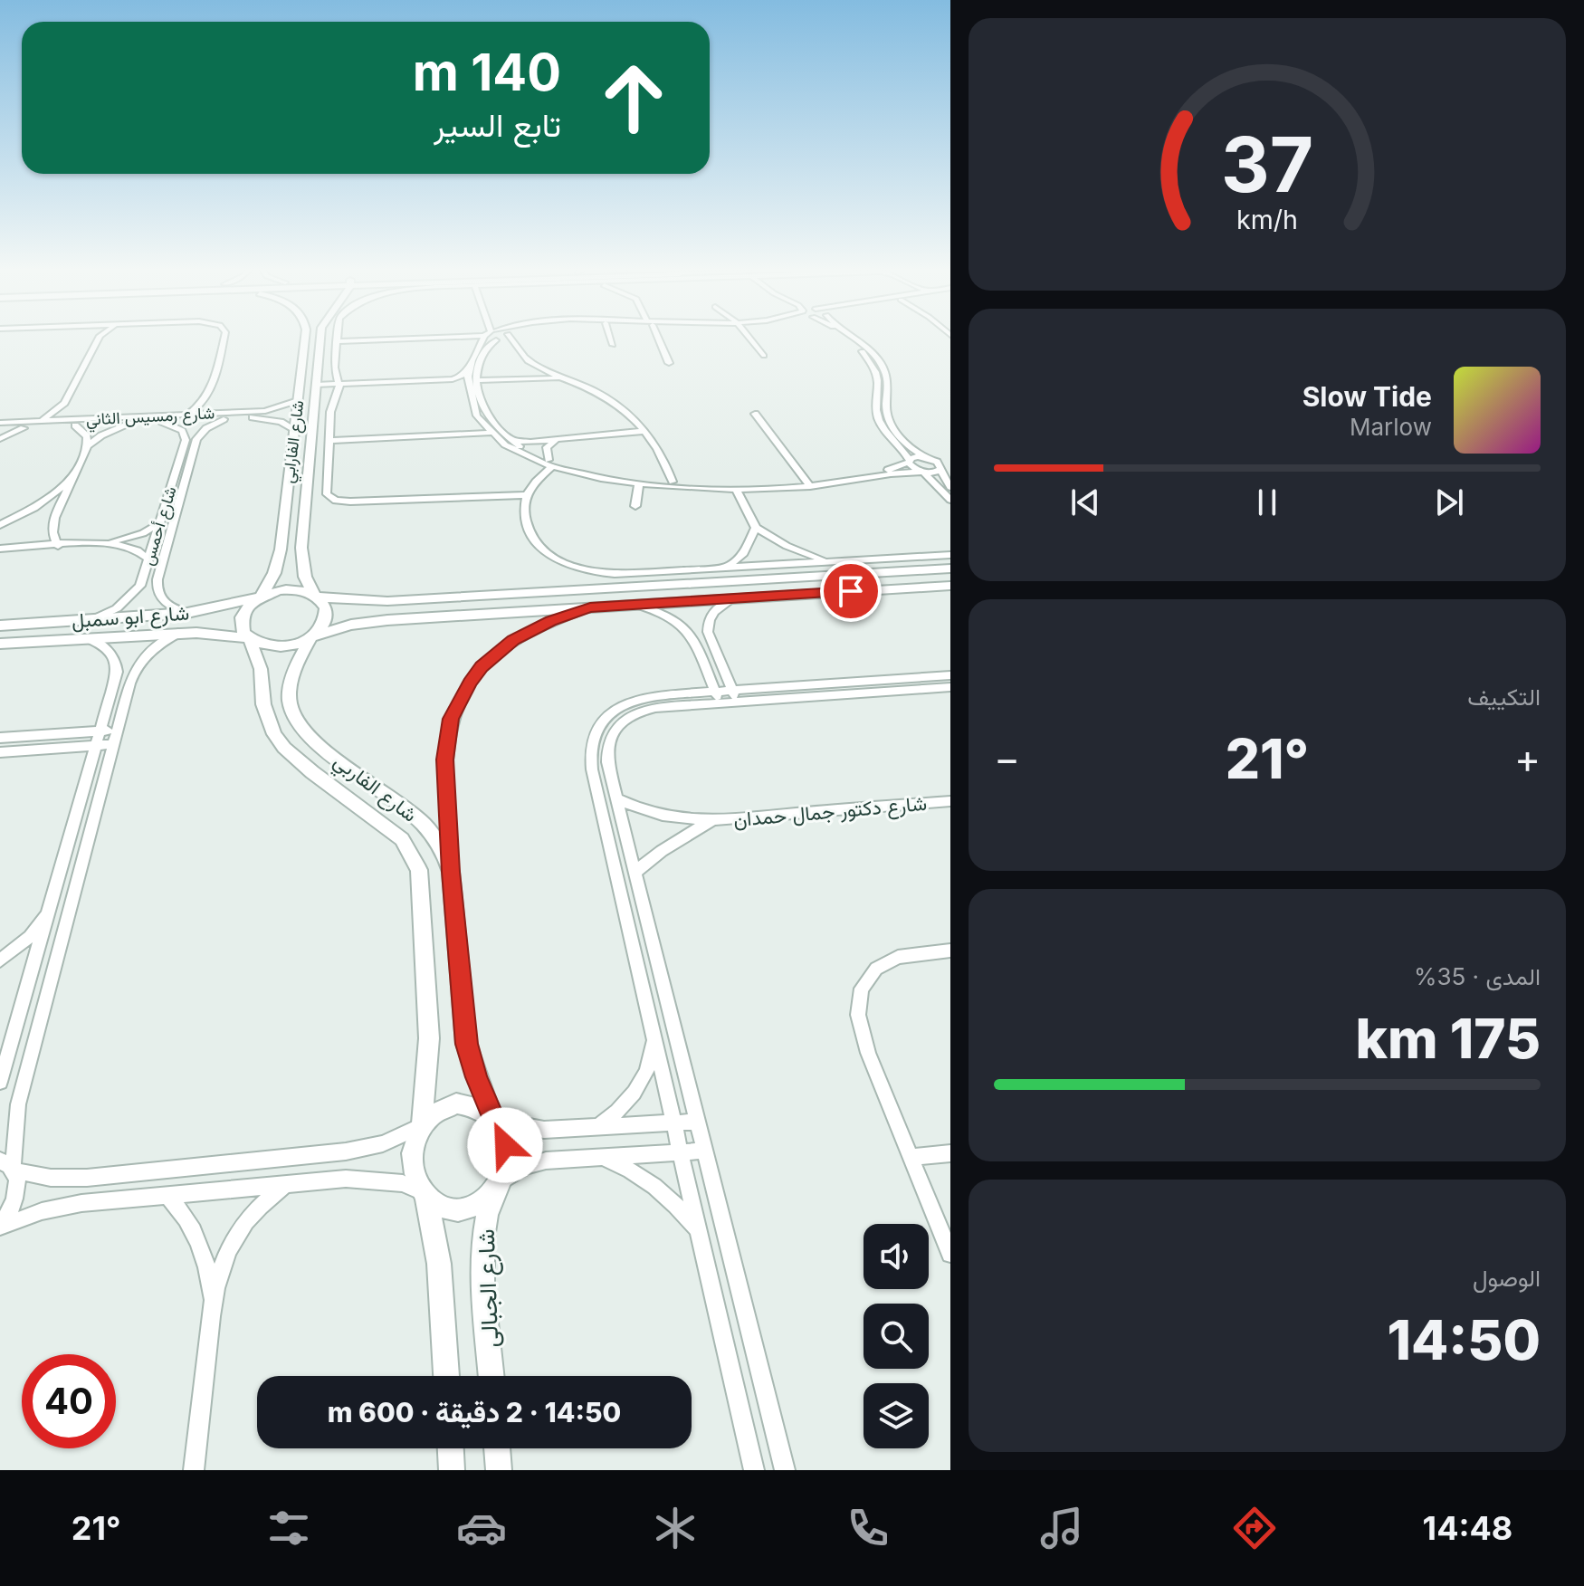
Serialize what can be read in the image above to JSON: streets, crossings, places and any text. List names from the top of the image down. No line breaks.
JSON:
{"streets":{"street":["شارع رمسيس الثاني","شارع الفارابي","شارع أحمس","شارع ابو سمبل","شارع الفاربي","شارع دكتور جمال حمدان","شارع الجبالى"]},"crossings":[["شارع رمسيس الثاني","شارع الفارابي"],["شارع رمسيس الثاني","شارع أحمس"],["شارع الفارابي","شارع ابو سمبل"],["شارع الفارابي","شارع الفاربي"],["شارع أحمس","شارع ابو سمبل"],["شارع ابو سمبل","شارع الفاربي"],["شارع الفاربي","شارع الجبالى"]],"page":{"turn":["140 m","تابع السير"],"song":["Slow Tide","Marlow"],"tile":["التكييف",["المدى · 35%","175 km"],["الوصول","14:50"]],"heat":["−","21°","+"],"limit":"40","trip":"14:50 · 2 دقيقة · 600 m","tabs":["14:48","21°"],"gauge":["37","km/h"]}}
